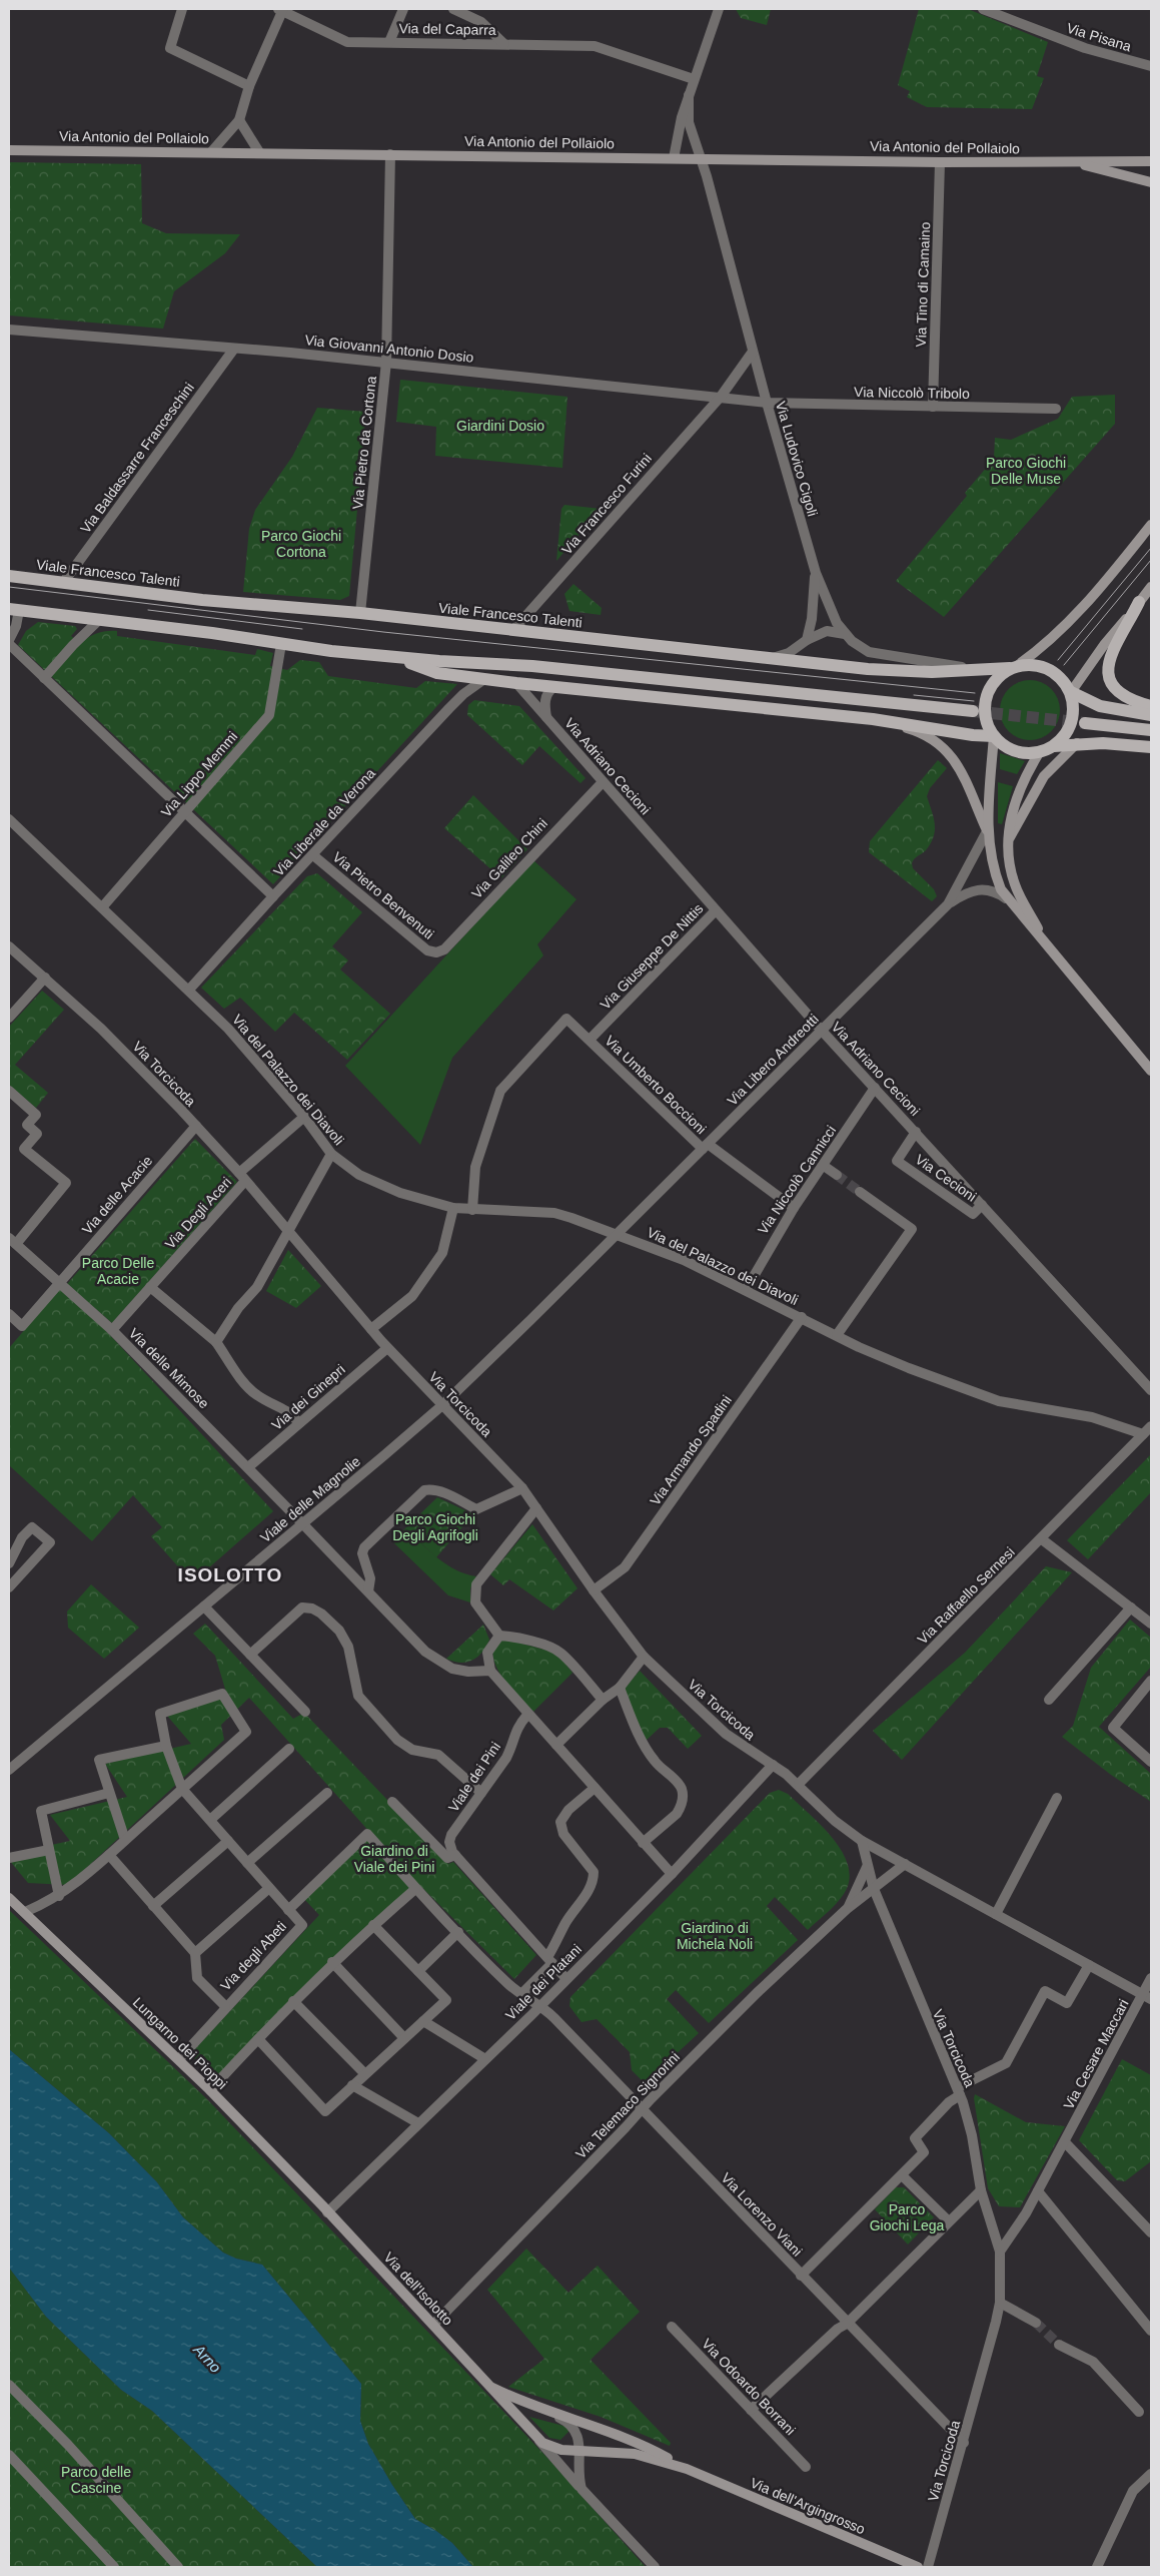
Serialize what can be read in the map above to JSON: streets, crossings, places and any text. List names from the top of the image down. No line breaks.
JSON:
{"streets":{"main road":["Viale Francesco Talenti"],"street":["Via del Caparra","Via Pisana","Via Antonio del Pollaiolo","Via Tino di Camaino","Via Giovanni Antonio Dosio","Via Niccolò Tribolo","Via Pietro da Cortona","Via Baldassarre Franceschini","Via Ludovico Cigoli","Via Francesco Furini","Via Adriano Cecioni","Via Lippo Memmi","Via Liberale da Verona","Via Galileo Chini","Via Pietro Benvenuti","Via Giuseppe De Nittis","Via Libero Andreotti","Via Torcicoda","Via del Palazzo dei Diavoli","Via Umberto Boccioni","Via Cecioni","Via Niccolò Cannicci","Via delle Acacie","Via Degli Aceri","Via delle Mimose","Via dei Ginepri","Via Armando Spadini","Viale delle Magnolie","Via Raffaello Sernesi","Viale dei Pini","Via degli Abeti","Viale dei Platani","Lungarno dei Pioppi","Via Cesare Maccari","Via Telemaco Signorini","Via Lorenzo Viani","Via dell'Isolotto","Via Odoardo Borrani","Via dell'Argingrosso"]},"crossings":[["Via Antonio del Pollaiolo","Via Tino di Camaino"],["Via Antonio del Pollaiolo","Via Pietro da Cortona"],["Via Antonio del Pollaiolo","Via Ludovico Cigoli"],["Via Tino di Camaino","Via Niccolò Tribolo"],["Via Giovanni Antonio Dosio","Via Niccolò Tribolo"],["Via Giovanni Antonio Dosio","Via Pietro da Cortona"],["Via Giovanni Antonio Dosio","Via Baldassarre Franceschini"],["Via Giovanni Antonio Dosio","Via Ludovico Cigoli"],["Via Giovanni Antonio Dosio","Via Francesco Furini"],["Via Niccolò Tribolo","Via Ludovico Cigoli"],["Via Pietro da Cortona","Viale Francesco Talenti"],["Via Baldassarre Franceschini","Viale Francesco Talenti"],["Via Ludovico Cigoli","Viale Francesco Talenti"],["Via Francesco Furini","Viale Francesco Talenti"],["Via Adriano Cecioni","Via Galileo Chini"],["Via Adriano Cecioni","Via Giuseppe De Nittis"],["Via Adriano Cecioni","Via Libero Andreotti"],["Via Adriano Cecioni","Via Cecioni"],["Via Adriano Cecioni","Via Niccolò Cannicci"],["Via Lippo Memmi","Via del Palazzo dei Diavoli"],["Via Liberale da Verona","Via Pietro Benvenuti"],["Via Liberale da Verona","Via del Palazzo dei Diavoli"],["Via Galileo Chini","Via Pietro Benvenuti"],["Via Giuseppe De Nittis","Via Umberto Boccioni"],["Via Libero Andreotti","Via del Palazzo dei Diavoli"],["Via Libero Andreotti","Via Umberto Boccioni"],["Via Libero Andreotti","Viale delle Magnolie"],["Via Torcicoda","Via delle Acacie"],["Via Torcicoda","Via Degli Aceri"],["Via Torcicoda","Via dei Ginepri"],["Via Torcicoda","Via Armando Spadini"],["Via Torcicoda","Viale delle Magnolie"],["Via Torcicoda","Via Raffaello Sernesi"],["Via Torcicoda","Viale dei Platani"],["Via Torcicoda","Via Cesare Maccari"],["Via Torcicoda","Via Telemaco Signorini"],["Via Torcicoda","Via Lorenzo Viani"],["Via del Palazzo dei Diavoli","Via Umberto Boccioni"],["Via del Palazzo dei Diavoli","Via Niccolò Cannicci"],["Via del Palazzo dei Diavoli","Via Armando Spadini"],["Via del Palazzo dei Diavoli","Viale delle Magnolie"],["Via del Palazzo dei Diavoli","Via Raffaello Sernesi"],["Via Umberto Boccioni","Via Niccolò Cannicci"],["Via delle Acacie","Via delle Mimose"],["Via Degli Aceri","Via delle Mimose"],["Via delle Mimose","Via dei Ginepri"],["Via delle Mimose","Viale delle Magnolie"],["Via degli Abeti","Lungarno dei Pioppi"],["Viale dei Platani","Lungarno dei Pioppi"],["Viale dei Platani","Via Lorenzo Viani"],["Viale dei Platani","Via dell'Isolotto"],["Lungarno dei Pioppi","Via dell'Isolotto"],["Via Telemaco Signorini","Via Lorenzo Viani"],["Via Telemaco Signorini","Via dell'Isolotto"],["Via dell'Isolotto","Via dell'Argingrosso"]],"districts":["ISOLOTTO"],"water":["Arno"],"parks":["Giardini Dosio","Parco Giochi Delle Muse","Parco Giochi Cortona","Parco Delle Acacie","Parco Giochi Degli Agrifogli","Giardino di Viale dei Pini","Giardino di Michela Noli","Parco Giochi Lega","Parco delle Cascine"]}
